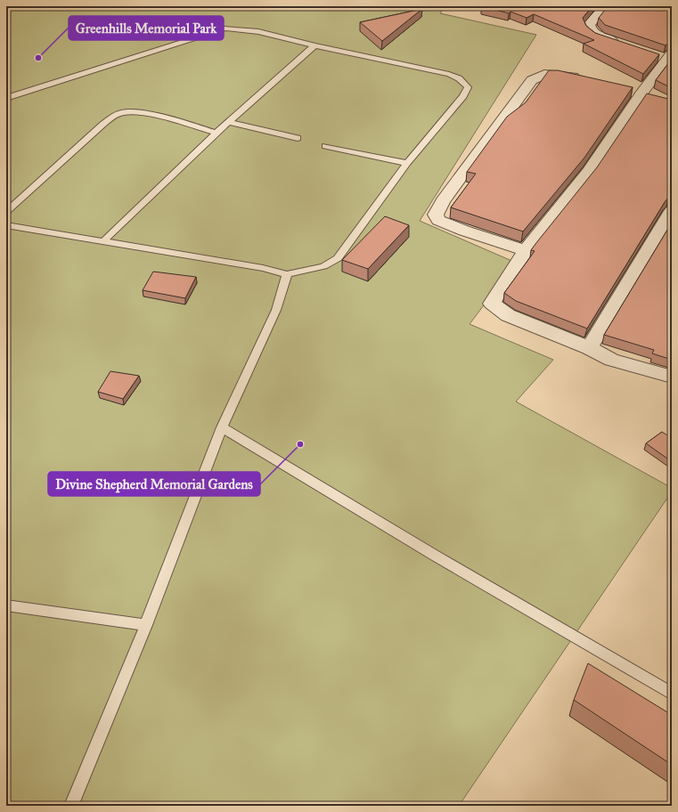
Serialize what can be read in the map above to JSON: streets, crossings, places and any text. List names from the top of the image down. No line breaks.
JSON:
{"places":["Greenhills Memorial Park","Divine Shepherd Memorial Gardens"]}
